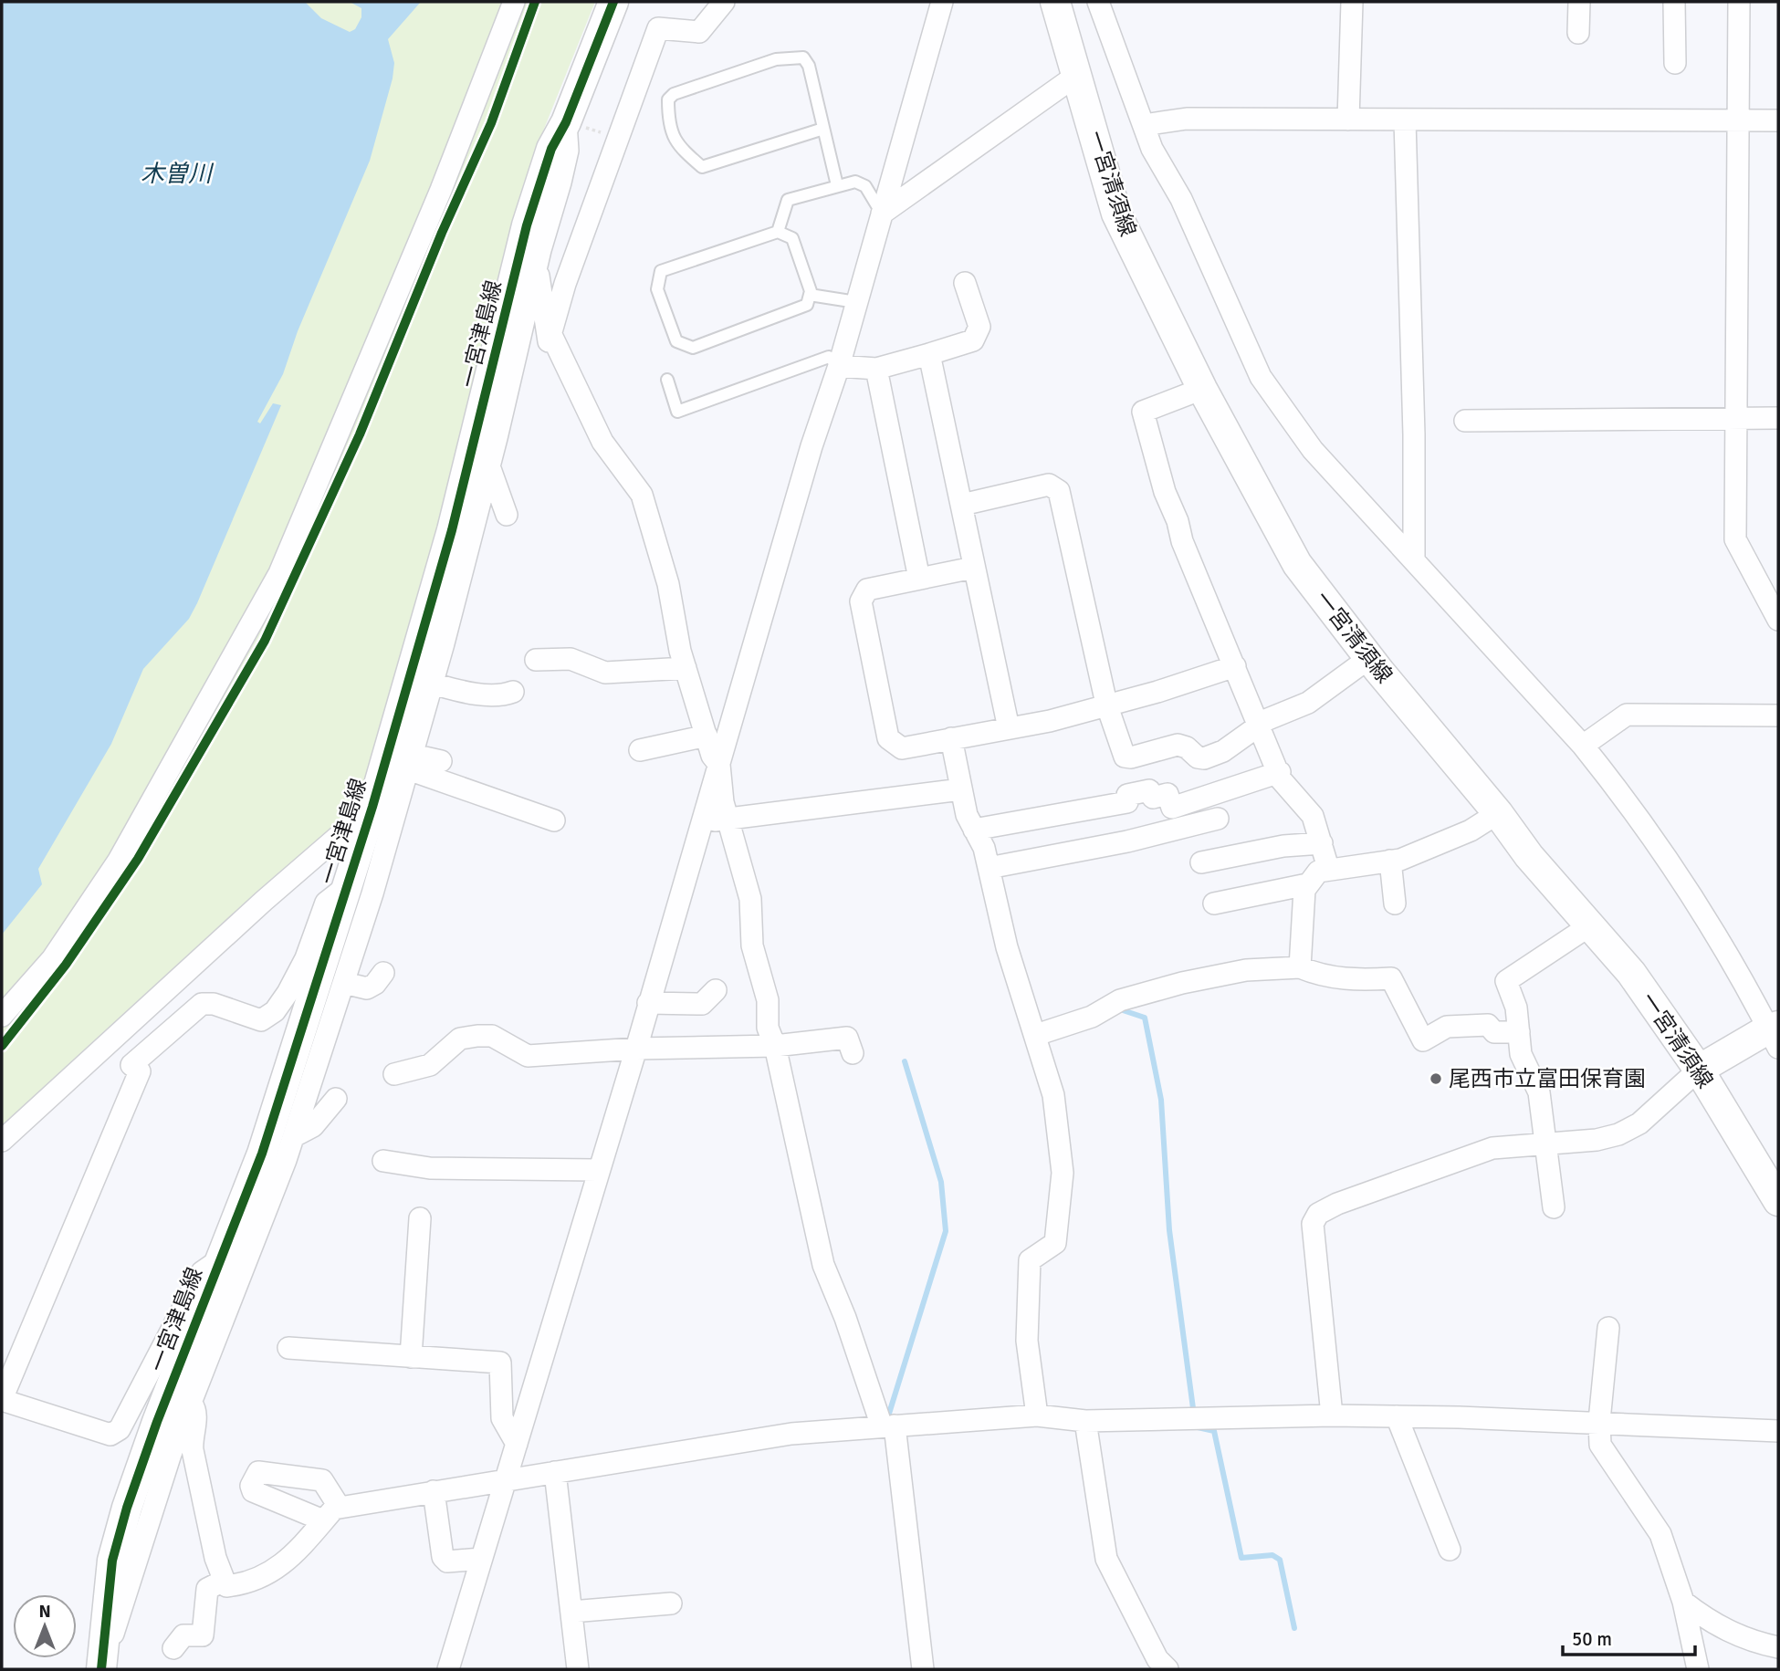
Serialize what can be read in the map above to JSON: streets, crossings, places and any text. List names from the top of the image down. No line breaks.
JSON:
{"streets":{"main road":["一宮清須線","一宮津島線"]},"water":["木曽川"],"places":["尾西市立富田保育園"],"scale_bar":"50 m","north":"top"}
